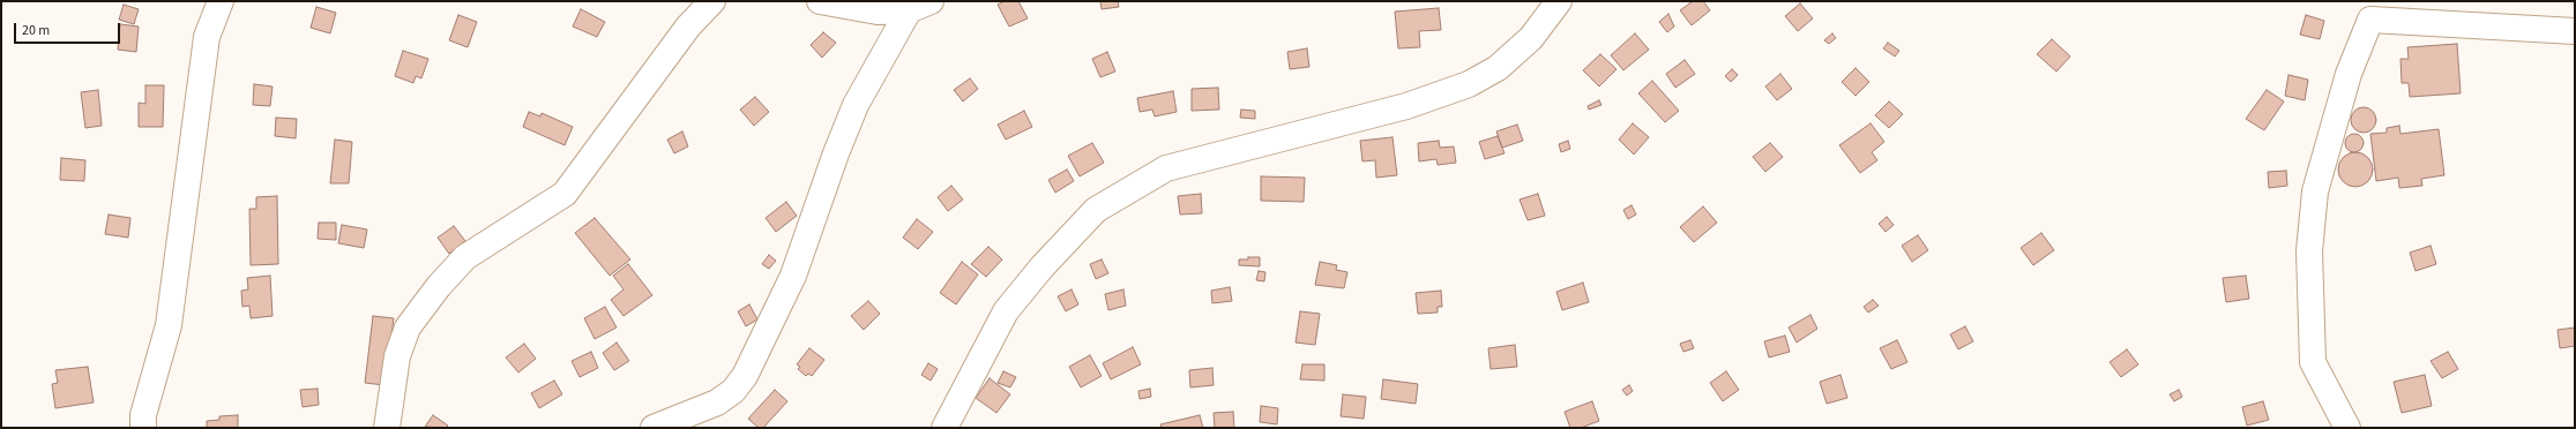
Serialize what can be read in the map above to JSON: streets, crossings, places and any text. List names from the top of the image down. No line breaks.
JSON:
{"scale_bar":"20 m"}
